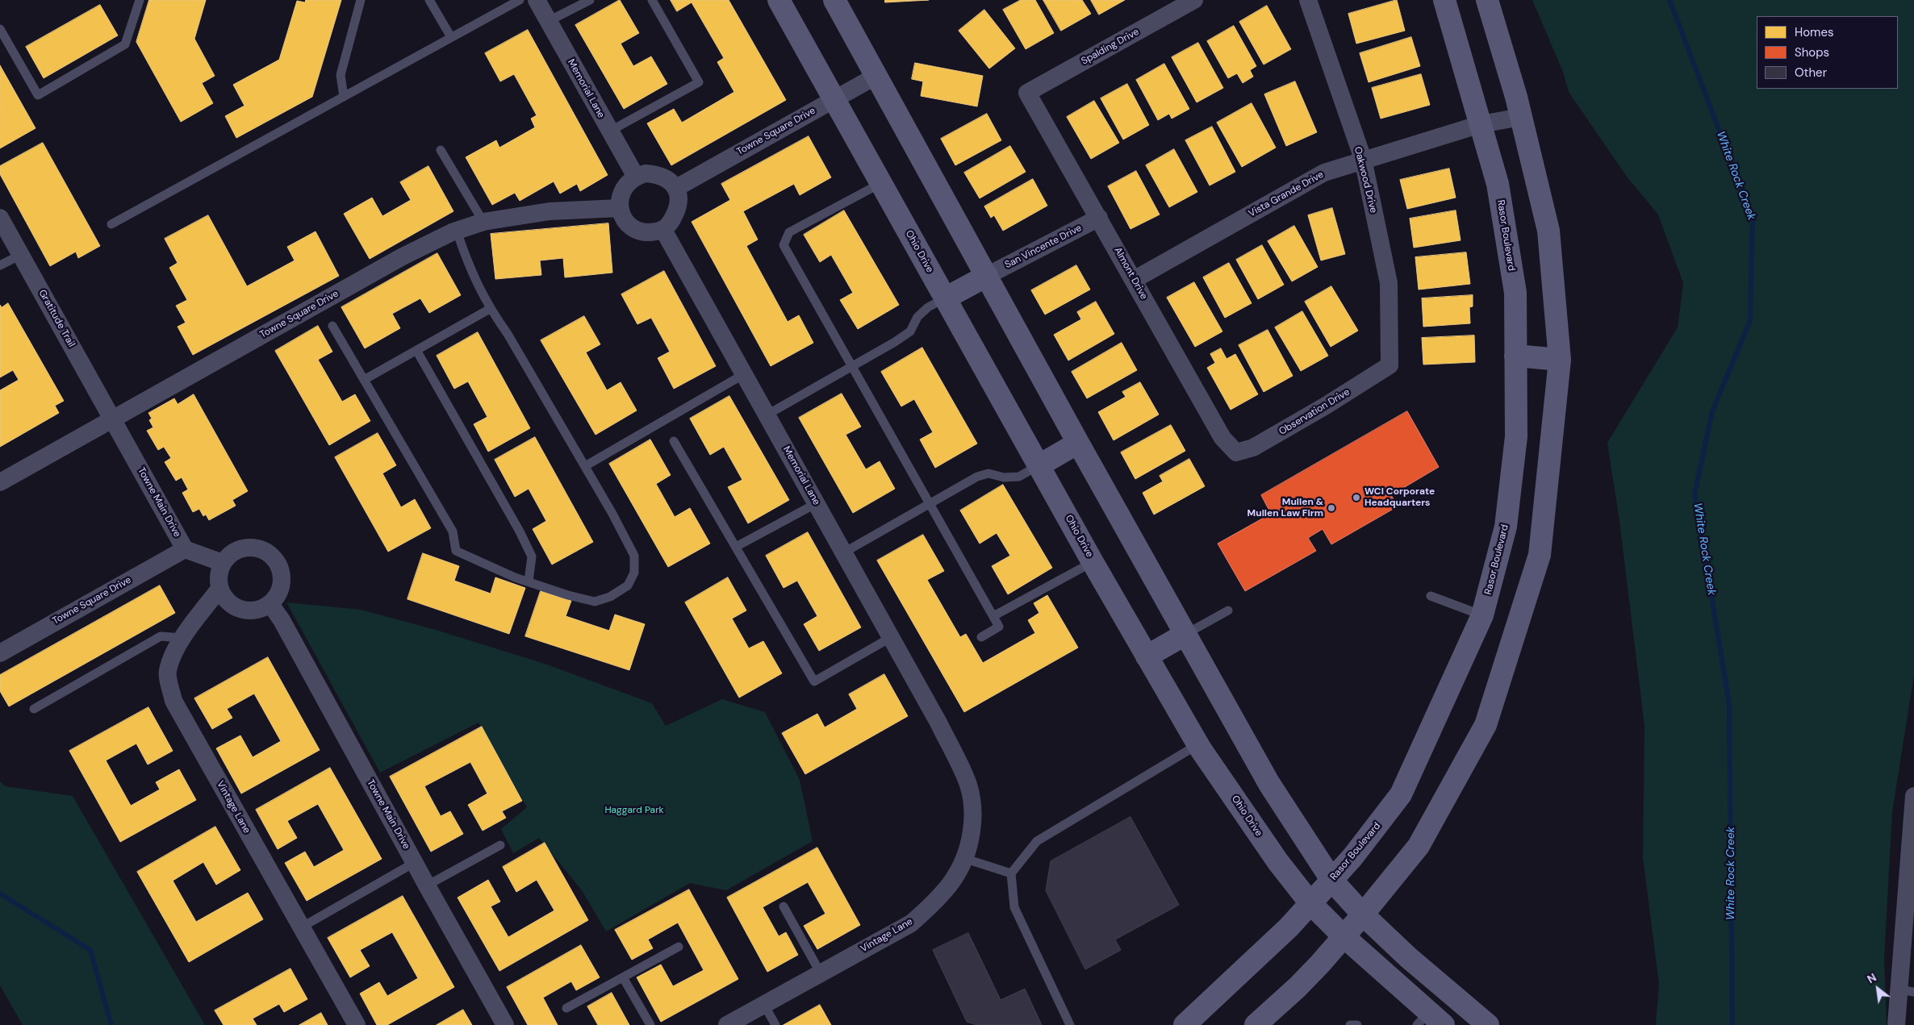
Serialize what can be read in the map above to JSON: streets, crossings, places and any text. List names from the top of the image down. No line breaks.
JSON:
{"streets":{"main road":["Rasor Boulevard","Ohio Drive"],"street":["Spalding Drive","Memorial Lane","Towne Square Drive","Oakwood Drive","Vista Grande Drive","San Vincente Drive","Almont Drive","Gratitude Trail","Observation Drive","Towne Main Drive","Vintage Lane"]},"crossings":[["Spalding Drive","Almont Drive"],["Memorial Lane","Towne Square Drive"],["Memorial Lane","Vintage Lane"],["Towne Square Drive","Ohio Drive"],["Towne Square Drive","Gratitude Trail"],["Towne Square Drive","Towne Main Drive"],["Oakwood Drive","Vista Grande Drive"],["Oakwood Drive","Observation Drive"],["Vista Grande Drive","Rasor Boulevard"],["Vista Grande Drive","Almont Drive"],["Rasor Boulevard","Ohio Drive"],["San Vincente Drive","Almont Drive"],["Almont Drive","Observation Drive"],["Gratitude Trail","Towne Main Drive"],["Towne Main Drive","Vintage Lane"]],"water":["White Rock Creek"],"parks":["Haggard Park"],"places":["WCI Corporate Headquarters","Mullen & Mullen Law Firm"],"legend":["Homes","Shops","Other"],"north":"top left"}
